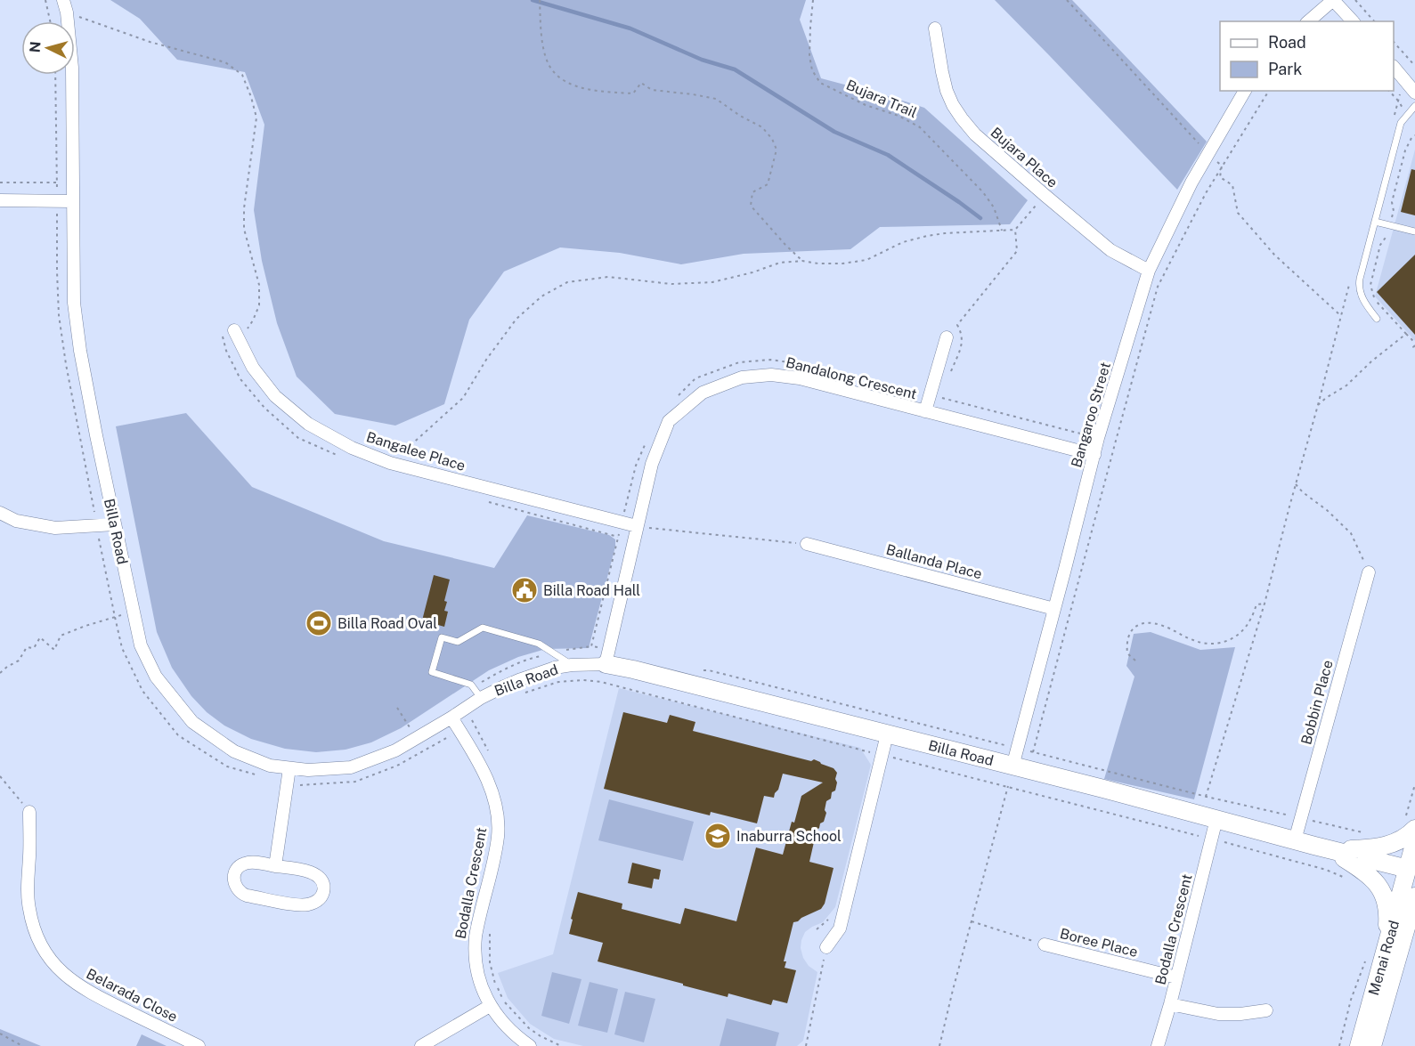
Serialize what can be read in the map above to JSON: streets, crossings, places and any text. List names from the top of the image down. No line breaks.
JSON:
{"streets":{"street":["Bujara Place","Bandalong Crescent","Bangaroo Street","Bangalee Place","Billa Road","Ballanda Place","Bobbin Place","Bodalla Crescent","Boree Place","Menai Road","Belarada Close"],"path":["Bujara Trail"]},"crossings":[["Bujara Place","Bangaroo Street"],["Bandalong Crescent","Bangaroo Street"],["Bandalong Crescent","Bangalee Place"],["Bandalong Crescent","Billa Road"],["Bangaroo Street","Billa Road"],["Bangaroo Street","Ballanda Place"],["Billa Road","Bobbin Place"],["Billa Road","Bodalla Crescent"],["Billa Road","Menai Road"],["Bodalla Crescent","Boree Place"]],"places":{"public building":["Billa Road Hall"],"sports":["Billa Road Oval"],"school or university":["Inaburra School"]},"legend":["Road","Park"],"north":"left"}
